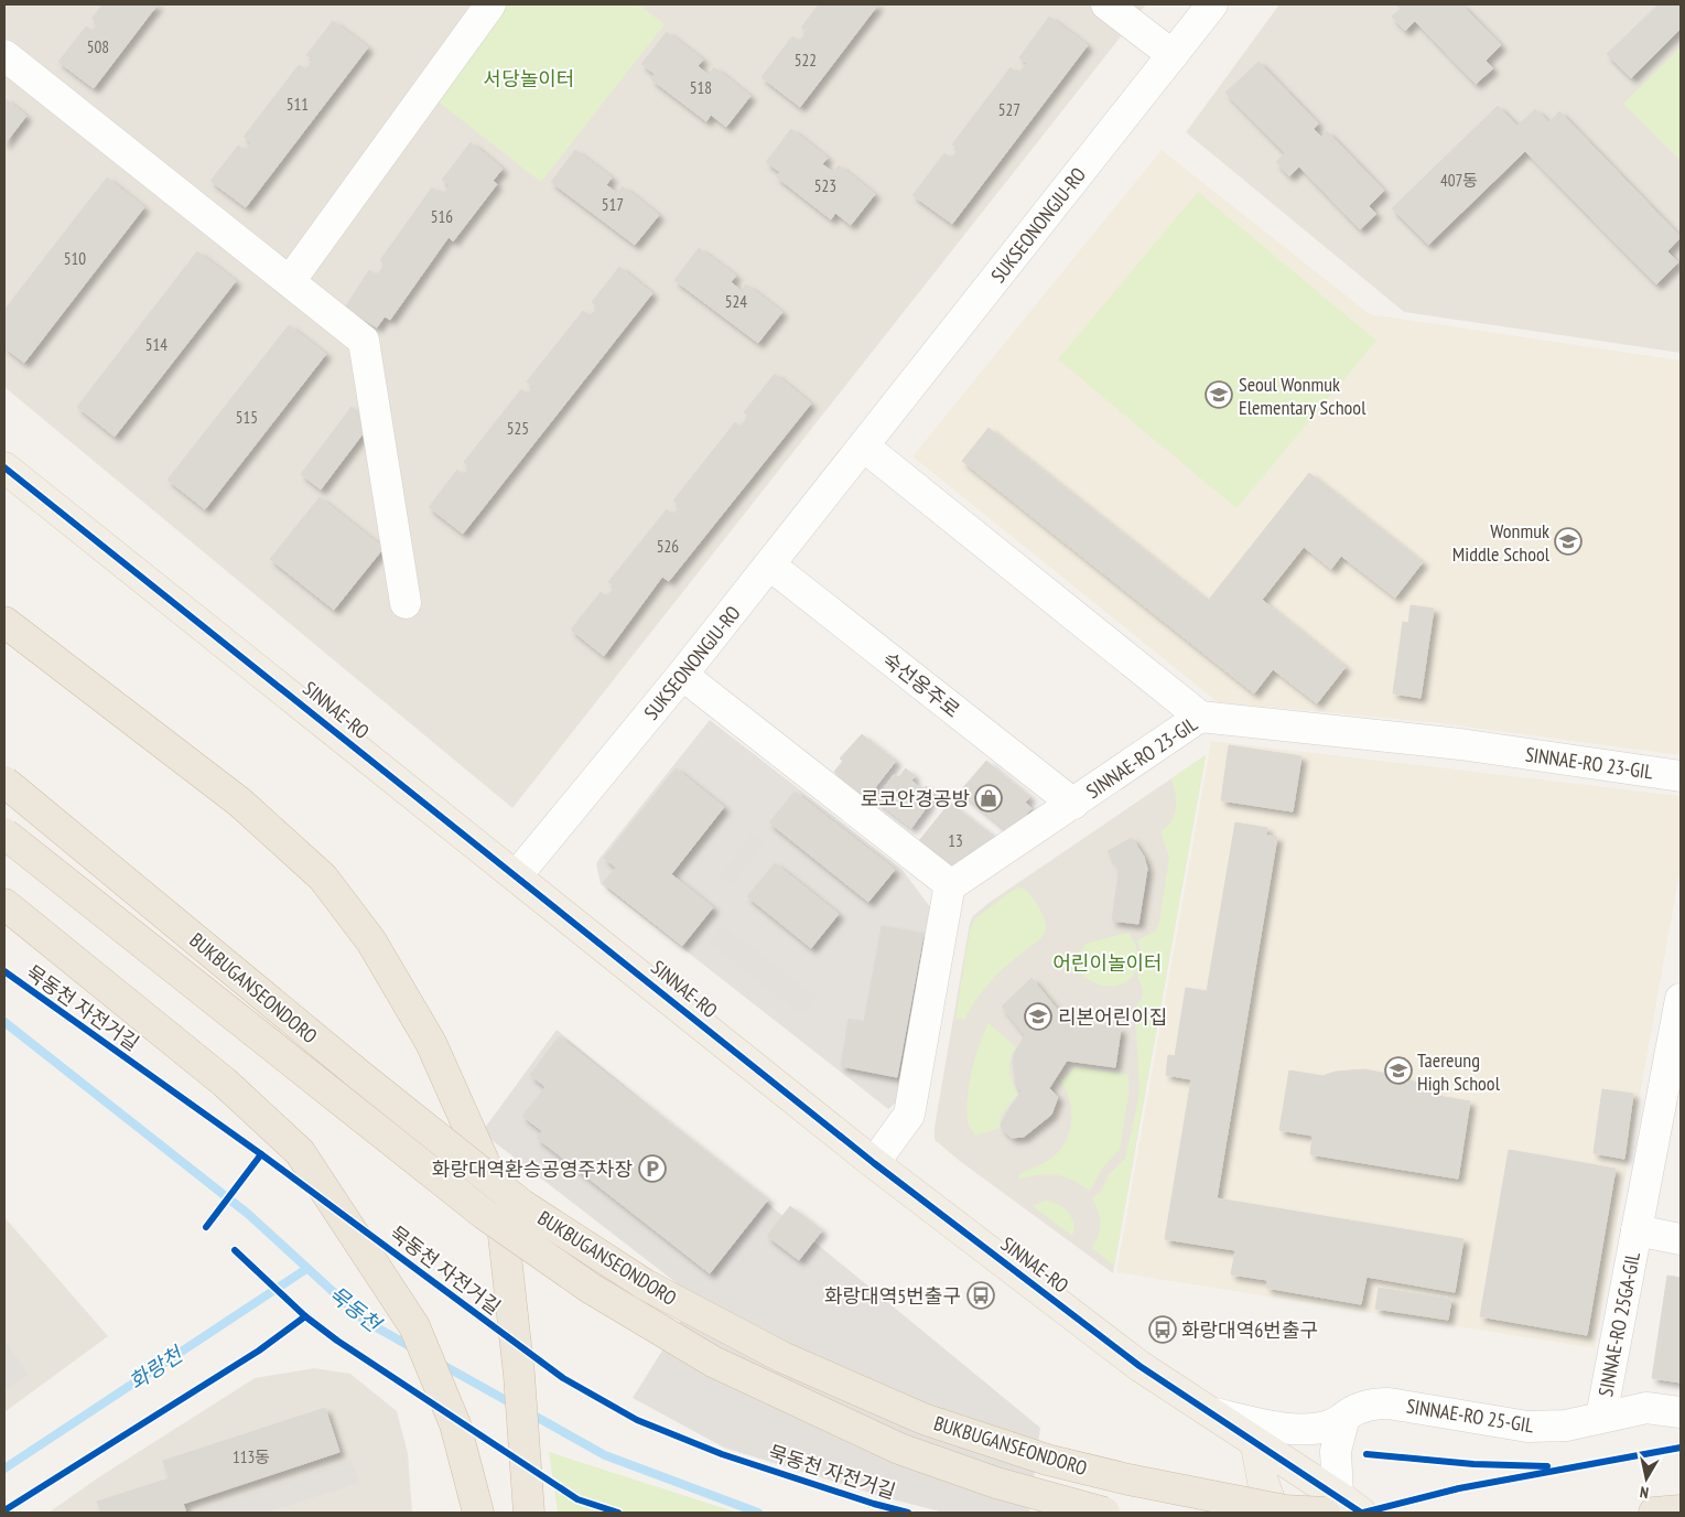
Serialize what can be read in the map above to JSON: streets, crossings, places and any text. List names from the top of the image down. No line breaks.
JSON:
{"streets":{"highway":["BUKBUGANSEONDORO"],"main road":["SINNAE-RO"],"street":["SUKSEONONGJU-RO","숙선옹주로","SINNAE-RO 23-GIL","SINNAE-RO 25GA-GIL","SINNAE-RO 25-GIL"],"cycle path":["묵동천 자전거길"]},"crossings":[["SUKSEONONGJU-RO","숙선옹주로"],["SUKSEONONGJU-RO","SINNAE-RO"],["숙선옹주로","SINNAE-RO 23-GIL"],["SINNAE-RO","BUKBUGANSEONDORO"],["SINNAE-RO","SINNAE-RO 25-GIL"],["SINNAE-RO 25GA-GIL","SINNAE-RO 25-GIL"]],"water":["묵동천","화랑천"],"parks":["서당놀이터","어린이놀이터"],"places":{"school or university":["Seoul Wonmuk Elementary School","Wonmuk Middle School","리본어린이집","Taereung High School"],"shop":["로코안경공방"],"parking":["화랑대역환승공영주차장"],"bus stop":["화랑대역5번출구","화랑대역6번출구"]},"house_numbers":["508","522","518","511","527","407동","523","517","516","510","524","514","515","525","526","13","113동"],"north":"bottom"}
